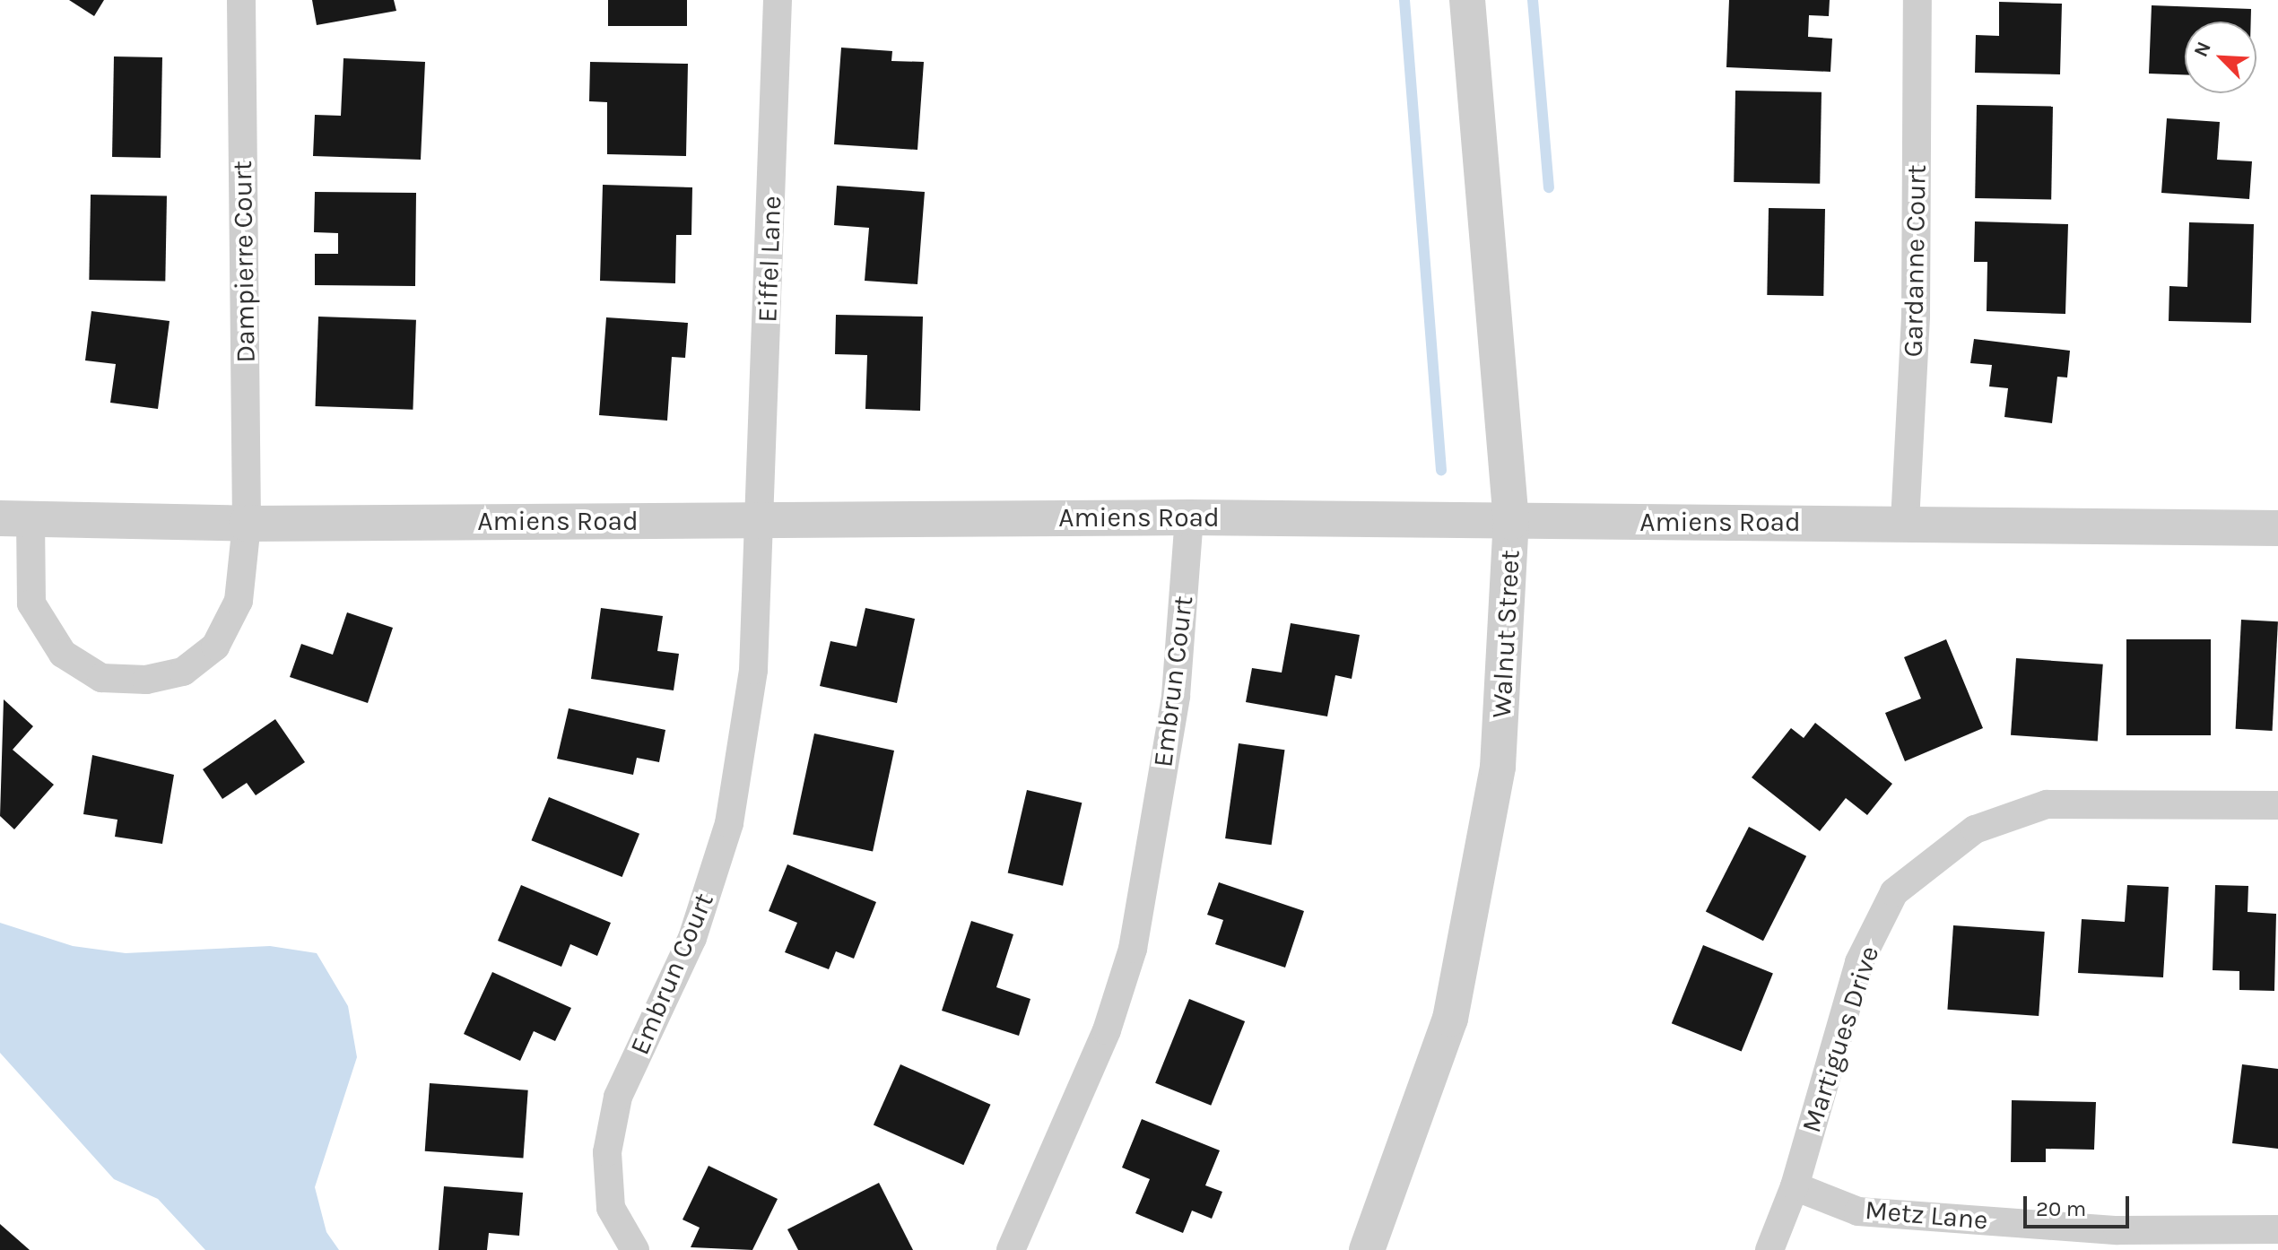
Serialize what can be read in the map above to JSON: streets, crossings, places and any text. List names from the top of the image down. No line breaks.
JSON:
{"streets":{"street":["Eiffel Lane","Gardanne Court","Dampierre Court","Amiens Road","Walnut Street","Embrun Court","Martigues Drive","Metz Lane"]},"crossings":[["Eiffel Lane","Amiens Road"],["Eiffel Lane","Embrun Court"],["Gardanne Court","Amiens Road"],["Dampierre Court","Amiens Road"],["Amiens Road","Walnut Street"],["Amiens Road","Embrun Court"],["Martigues Drive","Metz Lane"]],"scale_bar":"20 m","north":"top left"}
